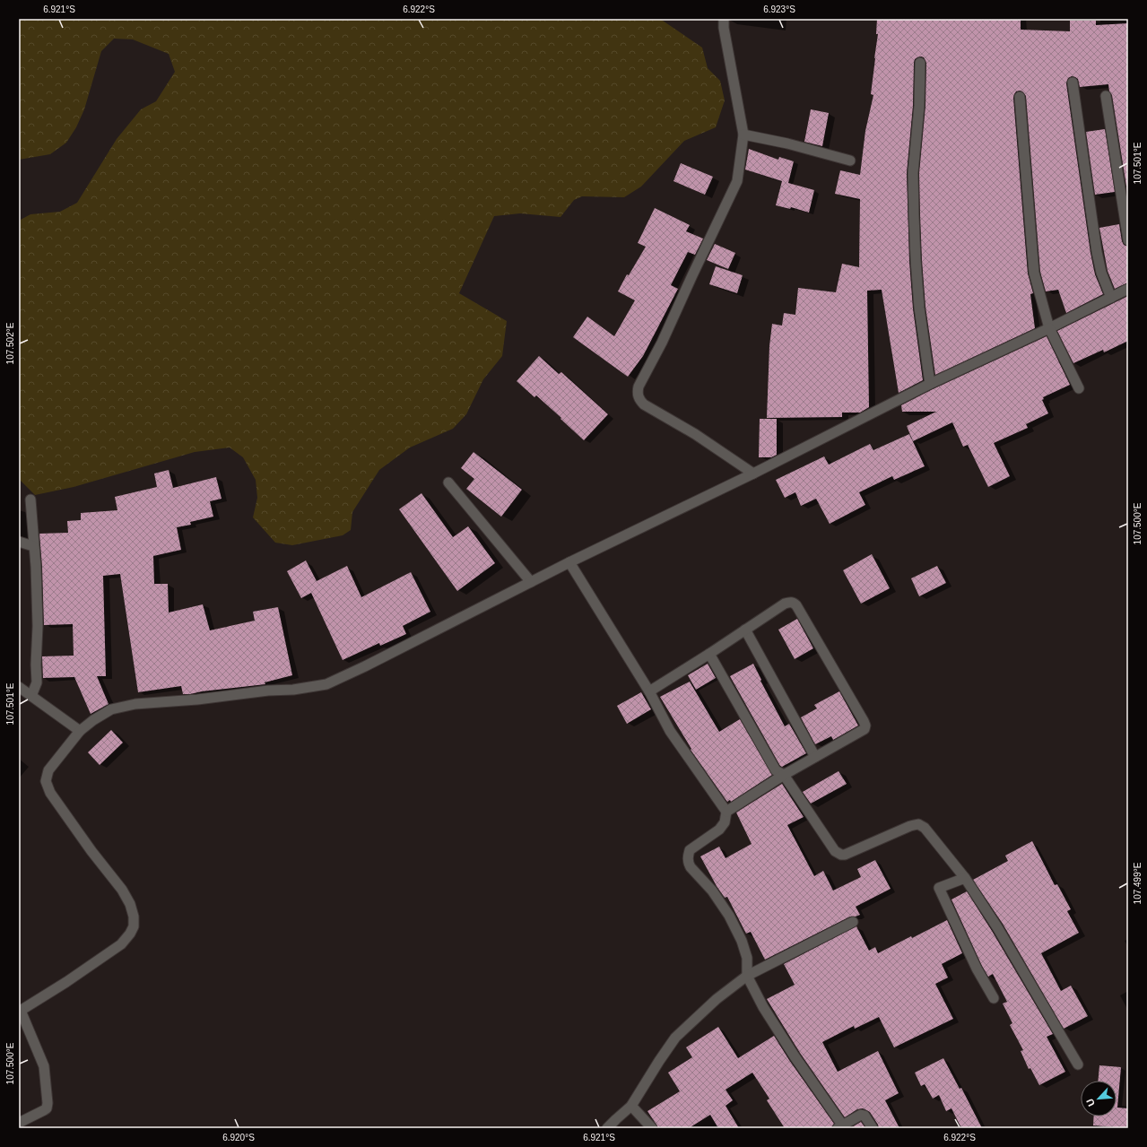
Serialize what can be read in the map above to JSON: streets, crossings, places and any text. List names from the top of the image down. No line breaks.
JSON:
{"north":"bottom left","coordinates":["6.921°S","6.922°S","6.923°S","107.501°E","107.502°E","107.500°E","107.499°E","6.920°S"]}
